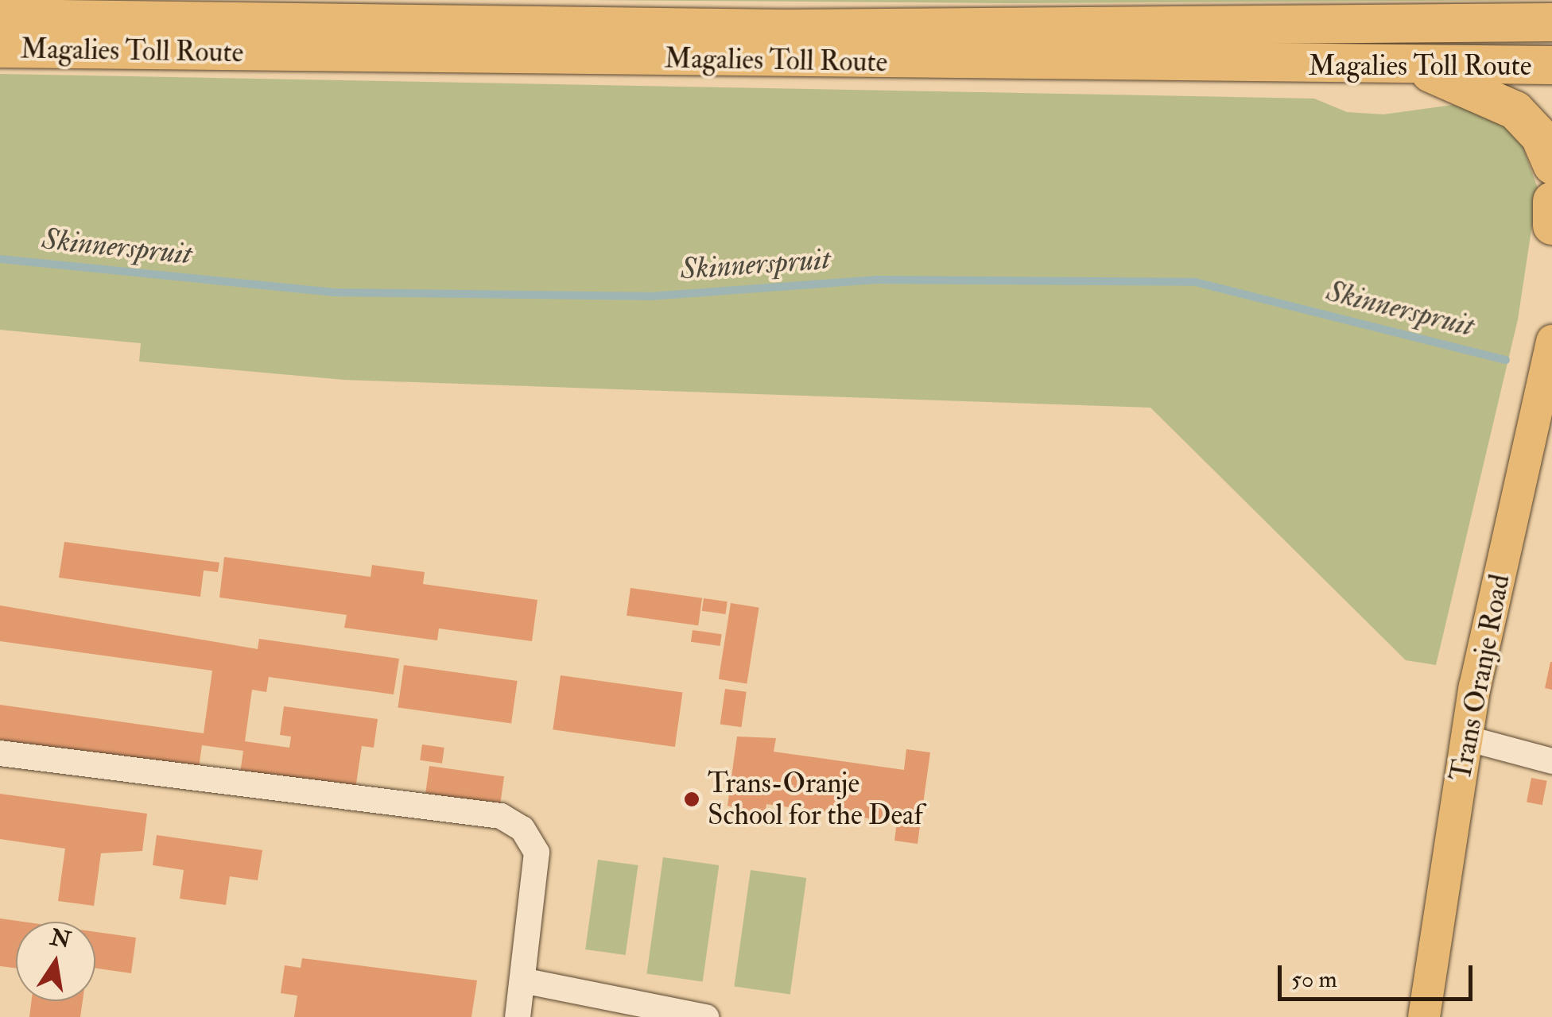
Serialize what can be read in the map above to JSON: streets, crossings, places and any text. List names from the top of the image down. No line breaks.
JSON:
{"streets":{"highway":["Magalies Toll Route"],"main road":["Trans Oranje Road"]},"water":["Skinnerspruit"],"places":["Trans-Oranje School for the Deaf"],"scale_bar":"50 m","north":"top"}
